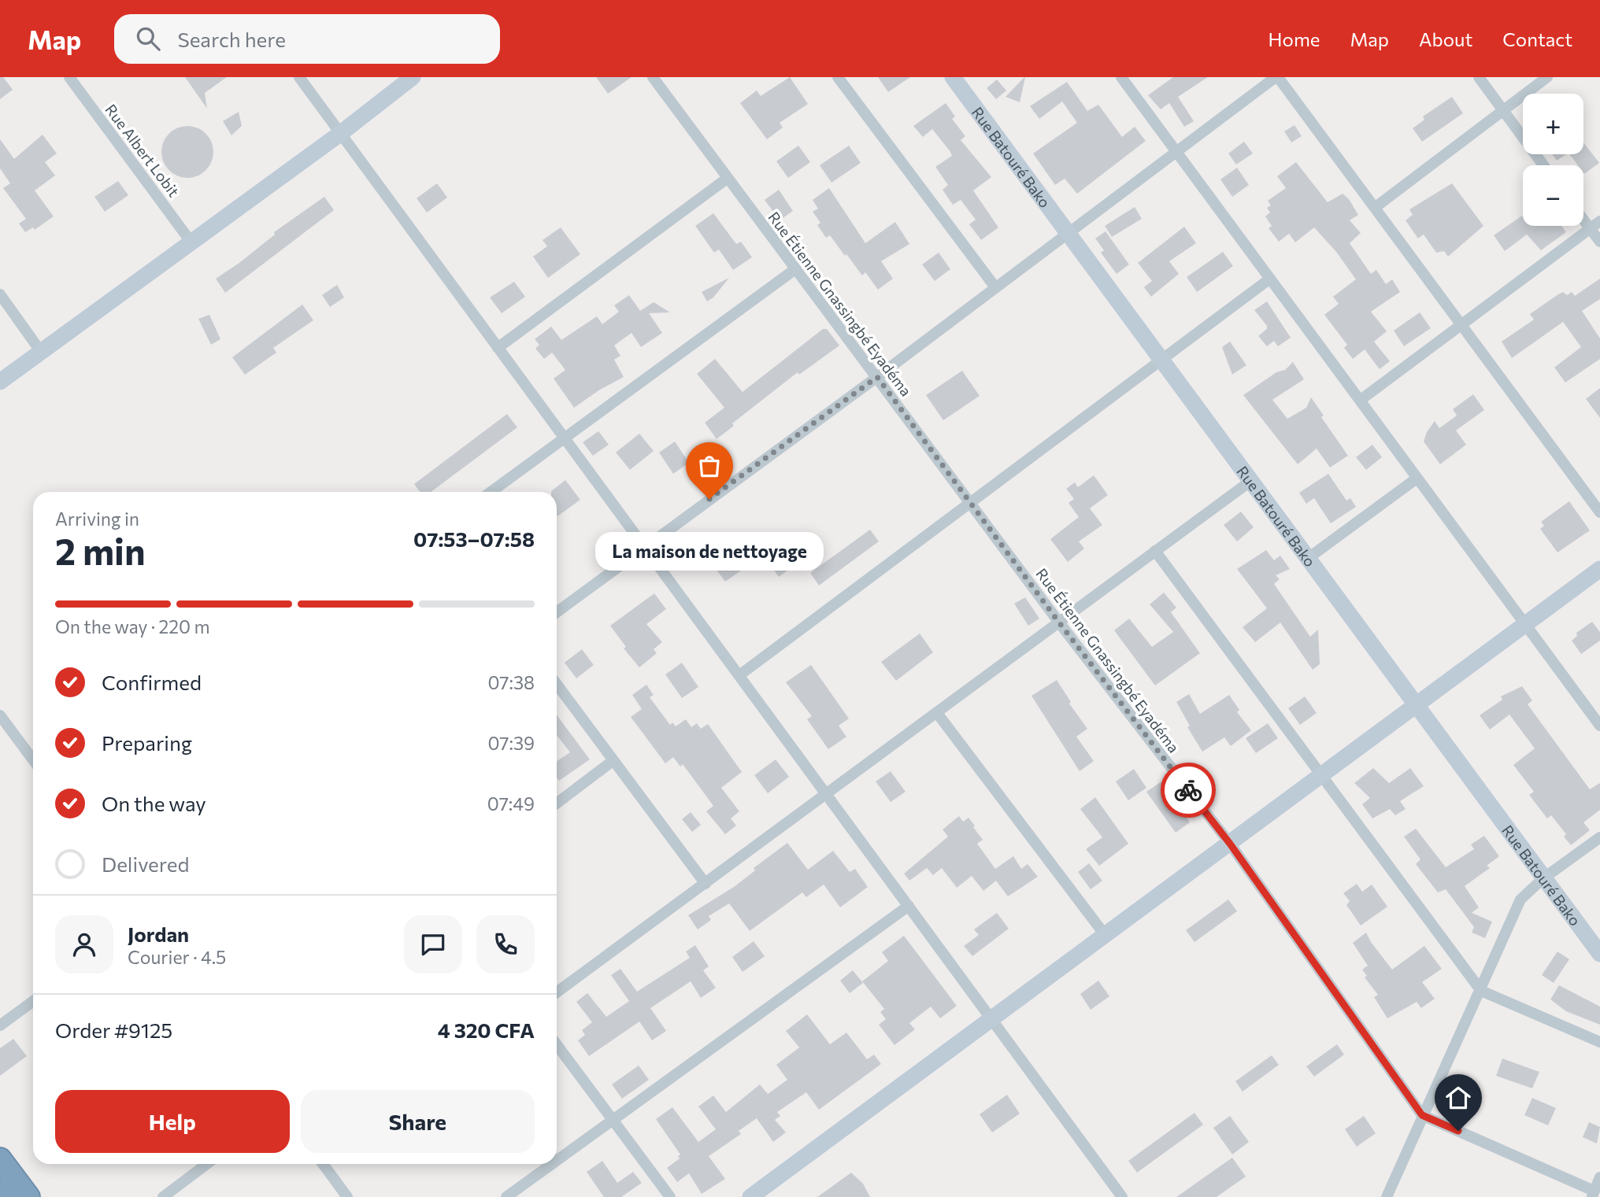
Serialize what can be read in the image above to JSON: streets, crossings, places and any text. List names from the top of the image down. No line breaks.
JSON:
{"streets":{"street":["Rue Albert Lobit","Rue Batouré Bako","Rue Étienne Gnassingbé Eyadéma"]},"places":["La maison de nettoyage"],"page":{"header":"Map","search":"Search here","nav":["Home","Map","About","Contact"],"map_buttons":["+","−"],"heading":["2 min","Arriving in","07:53–07:58"],"panel":["Jordan","Courier · 4.5","Order #9125","4 320 CFA"],"bubble":"La maison de nettoyage","bar":"On the way · 220 m","list":[["Confirmed","07:38"],["Preparing","07:39"],["On the way","07:49"],"Delivered"],"buttons":["Help","Share"]}}
